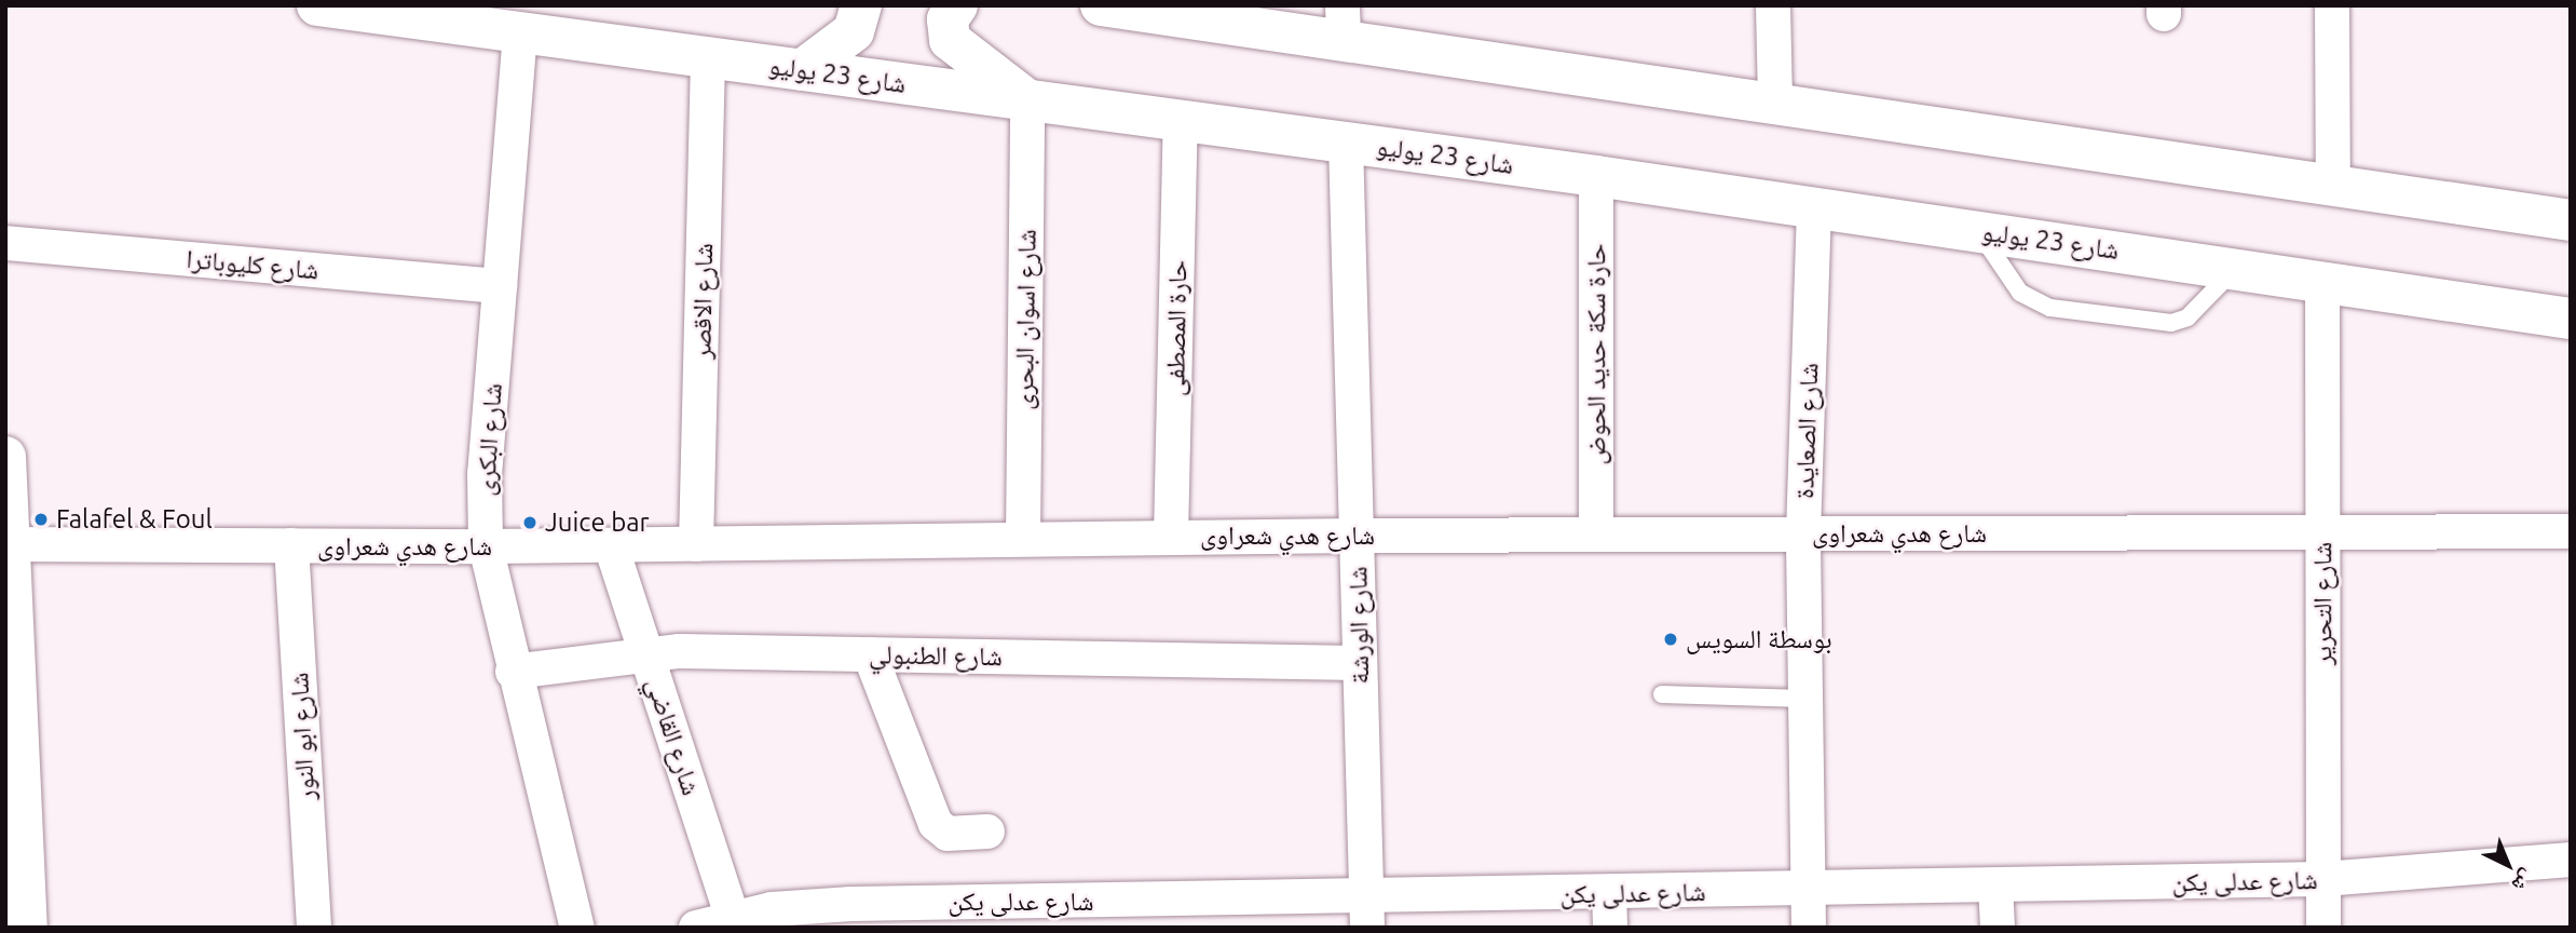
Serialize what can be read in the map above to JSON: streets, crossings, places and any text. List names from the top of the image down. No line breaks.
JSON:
{"streets":{"main road":["شارع 23 يوليو"],"street":["شارع كليوباترا","شارع الاقصر","شارع اسوان البحرى","حارة المصطفى","حارة سكة حديد الحوض","شارع الصعايدة","شارع البكرى","شارع هدي شعراوى","شارع التحرير","شارع الورشة","شارع الطنبولي","شارع ابو النور","شارع القاضي","شارع عدلى يكن"]},"crossings":[["شارع 23 يوليو","شارع الاقصر"],["شارع 23 يوليو","شارع اسوان البحرى"],["شارع 23 يوليو","حارة المصطفى"],["شارع 23 يوليو","حارة سكة حديد الحوض"],["شارع 23 يوليو","شارع الصعايدة"],["شارع 23 يوليو","شارع البكرى"],["شارع 23 يوليو","شارع التحرير"],["شارع 23 يوليو","شارع الورشة"],["شارع كليوباترا","شارع البكرى"],["شارع الاقصر","شارع هدي شعراوى"],["شارع اسوان البحرى","شارع هدي شعراوى"],["حارة المصطفى","شارع هدي شعراوى"],["حارة سكة حديد الحوض","شارع هدي شعراوى"],["شارع الصعايدة","شارع هدي شعراوى"],["شارع الصعايدة","شارع عدلى يكن"],["شارع البكرى","شارع هدي شعراوى"],["شارع البكرى","شارع الطنبولي"],["شارع هدي شعراوى","شارع التحرير"],["شارع هدي شعراوى","شارع الورشة"],["شارع هدي شعراوى","شارع ابو النور"],["شارع هدي شعراوى","شارع القاضي"],["شارع التحرير","شارع عدلى يكن"],["شارع الورشة","شارع الطنبولي"],["شارع الورشة","شارع عدلى يكن"],["شارع الطنبولي","شارع القاضي"],["شارع القاضي","شارع عدلى يكن"]],"places":["Falafel & Foul","Juice bar","بوسطة السويس"],"north":"bottom right"}
